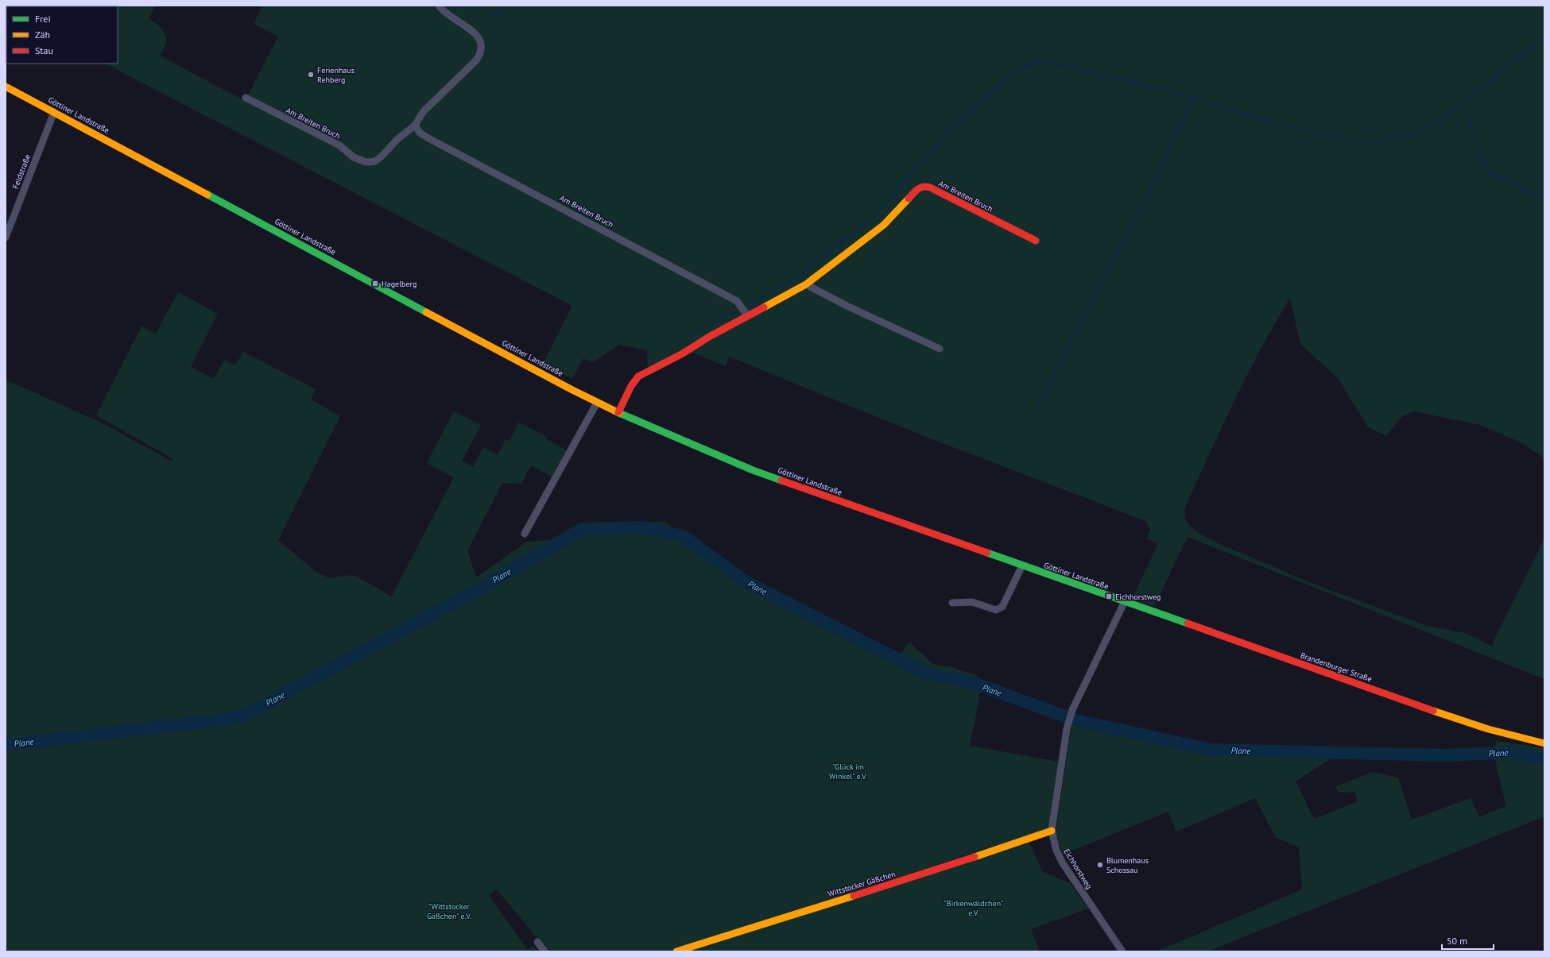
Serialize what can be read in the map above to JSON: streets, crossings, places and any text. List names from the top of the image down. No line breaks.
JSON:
{"streets":{"street":["Göttiner Landstraße","Am Breiten Bruch","Feldstraße","Brandenburger Straße","Eichhorstweg","Wittstocker Gäßchen"]},"crossings":[["Göttiner Landstraße","Am Breiten Bruch"],["Göttiner Landstraße","Feldstraße"],["Göttiner Landstraße","Brandenburger Straße"],["Göttiner Landstraße","Eichhorstweg"],["Brandenburger Straße","Eichhorstweg"],["Eichhorstweg","Wittstocker Gäßchen"]],"water":["Plane"],"parks":["\"Glück im Winkel\" e.V.","\"Birkenwäldchen\" e.V.","\"Wittstocker Gäßchen\" e.V."],"places":{"other":["Ferienhaus Rehberg","Blumenhaus Schossau"],"transit":["Hagelberg","Eichhorstweg"]},"legend":["Frei","Zäh","Stau"],"scale_bar":"50 m"}
